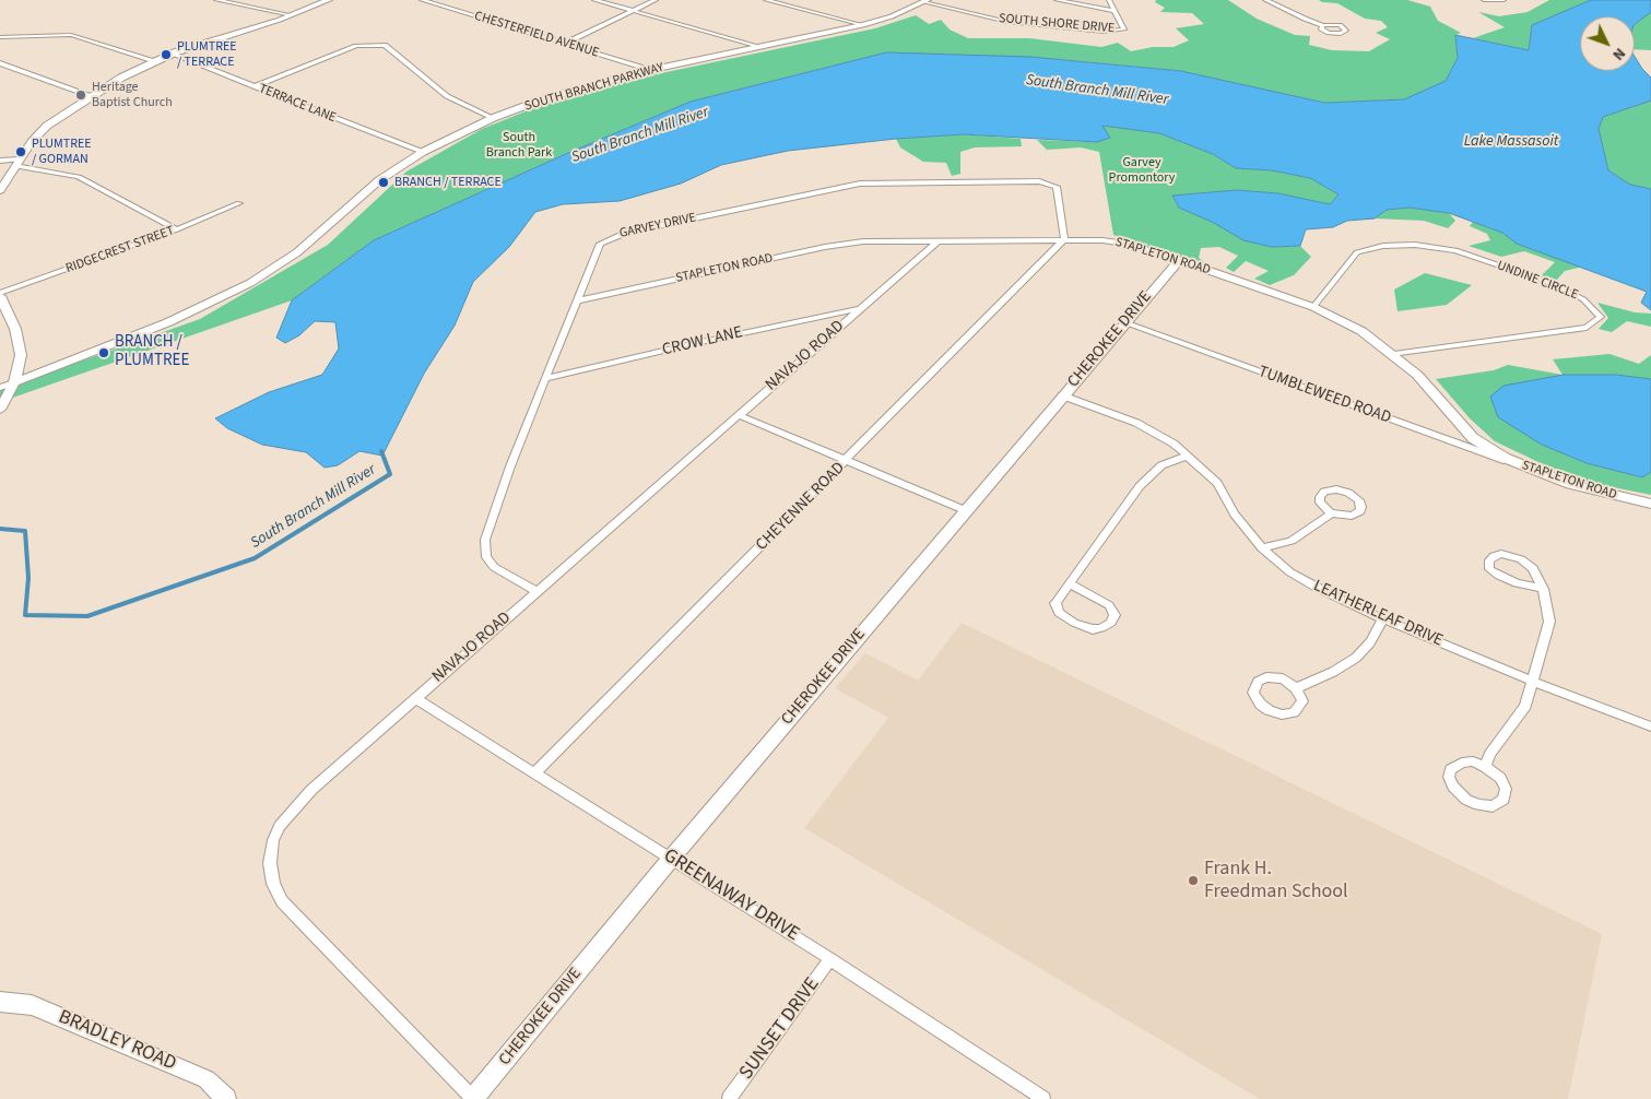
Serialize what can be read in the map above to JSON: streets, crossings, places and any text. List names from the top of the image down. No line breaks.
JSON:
{"streets":{"street":["SOUTH SHORE DRIVE","CHESTERFIELD AVENUE","SOUTH BRANCH PARKWAY","TERRACE LANE","GARVEY DRIVE","RIDGECREST STREET","STAPLETON ROAD","UNDINE CIRCLE","CHEROKEE DRIVE","CROW LANE","NAVAJO ROAD","TUMBLEWEED ROAD","CHEYENNE ROAD","LEATHERLEAF DRIVE","GREENAWAY DRIVE","SUNSET DRIVE","BRADLEY ROAD"]},"crossings":[["SOUTH SHORE DRIVE","SOUTH BRANCH PARKWAY"],["CHESTERFIELD AVENUE","SOUTH BRANCH PARKWAY"],["SOUTH BRANCH PARKWAY","TERRACE LANE"],["GARVEY DRIVE","STAPLETON ROAD"],["GARVEY DRIVE","CROW LANE"],["GARVEY DRIVE","NAVAJO ROAD"],["GARVEY DRIVE","CHEYENNE ROAD"],["STAPLETON ROAD","UNDINE CIRCLE"],["STAPLETON ROAD","CHEROKEE DRIVE"],["STAPLETON ROAD","NAVAJO ROAD"],["STAPLETON ROAD","TUMBLEWEED ROAD"],["STAPLETON ROAD","CHEYENNE ROAD"],["CHEROKEE DRIVE","NAVAJO ROAD"],["CHEROKEE DRIVE","TUMBLEWEED ROAD"],["CHEROKEE DRIVE","LEATHERLEAF DRIVE"],["CHEROKEE DRIVE","GREENAWAY DRIVE"],["CROW LANE","NAVAJO ROAD"],["NAVAJO ROAD","GREENAWAY DRIVE"],["CHEYENNE ROAD","GREENAWAY DRIVE"],["GREENAWAY DRIVE","SUNSET DRIVE"]],"water":["South Branch Mill River","Lake Massasoit"],"parks":["South Branch Park","Garvey Promontory"],"places":["PLUMTREE / TERRACE","Heritage Baptist Church","PLUMTREE / GORMAN","BRANCH / TERRACE","BRANCH / PLUMTREE","Frank H. Freedman School"],"north":"bottom right"}
